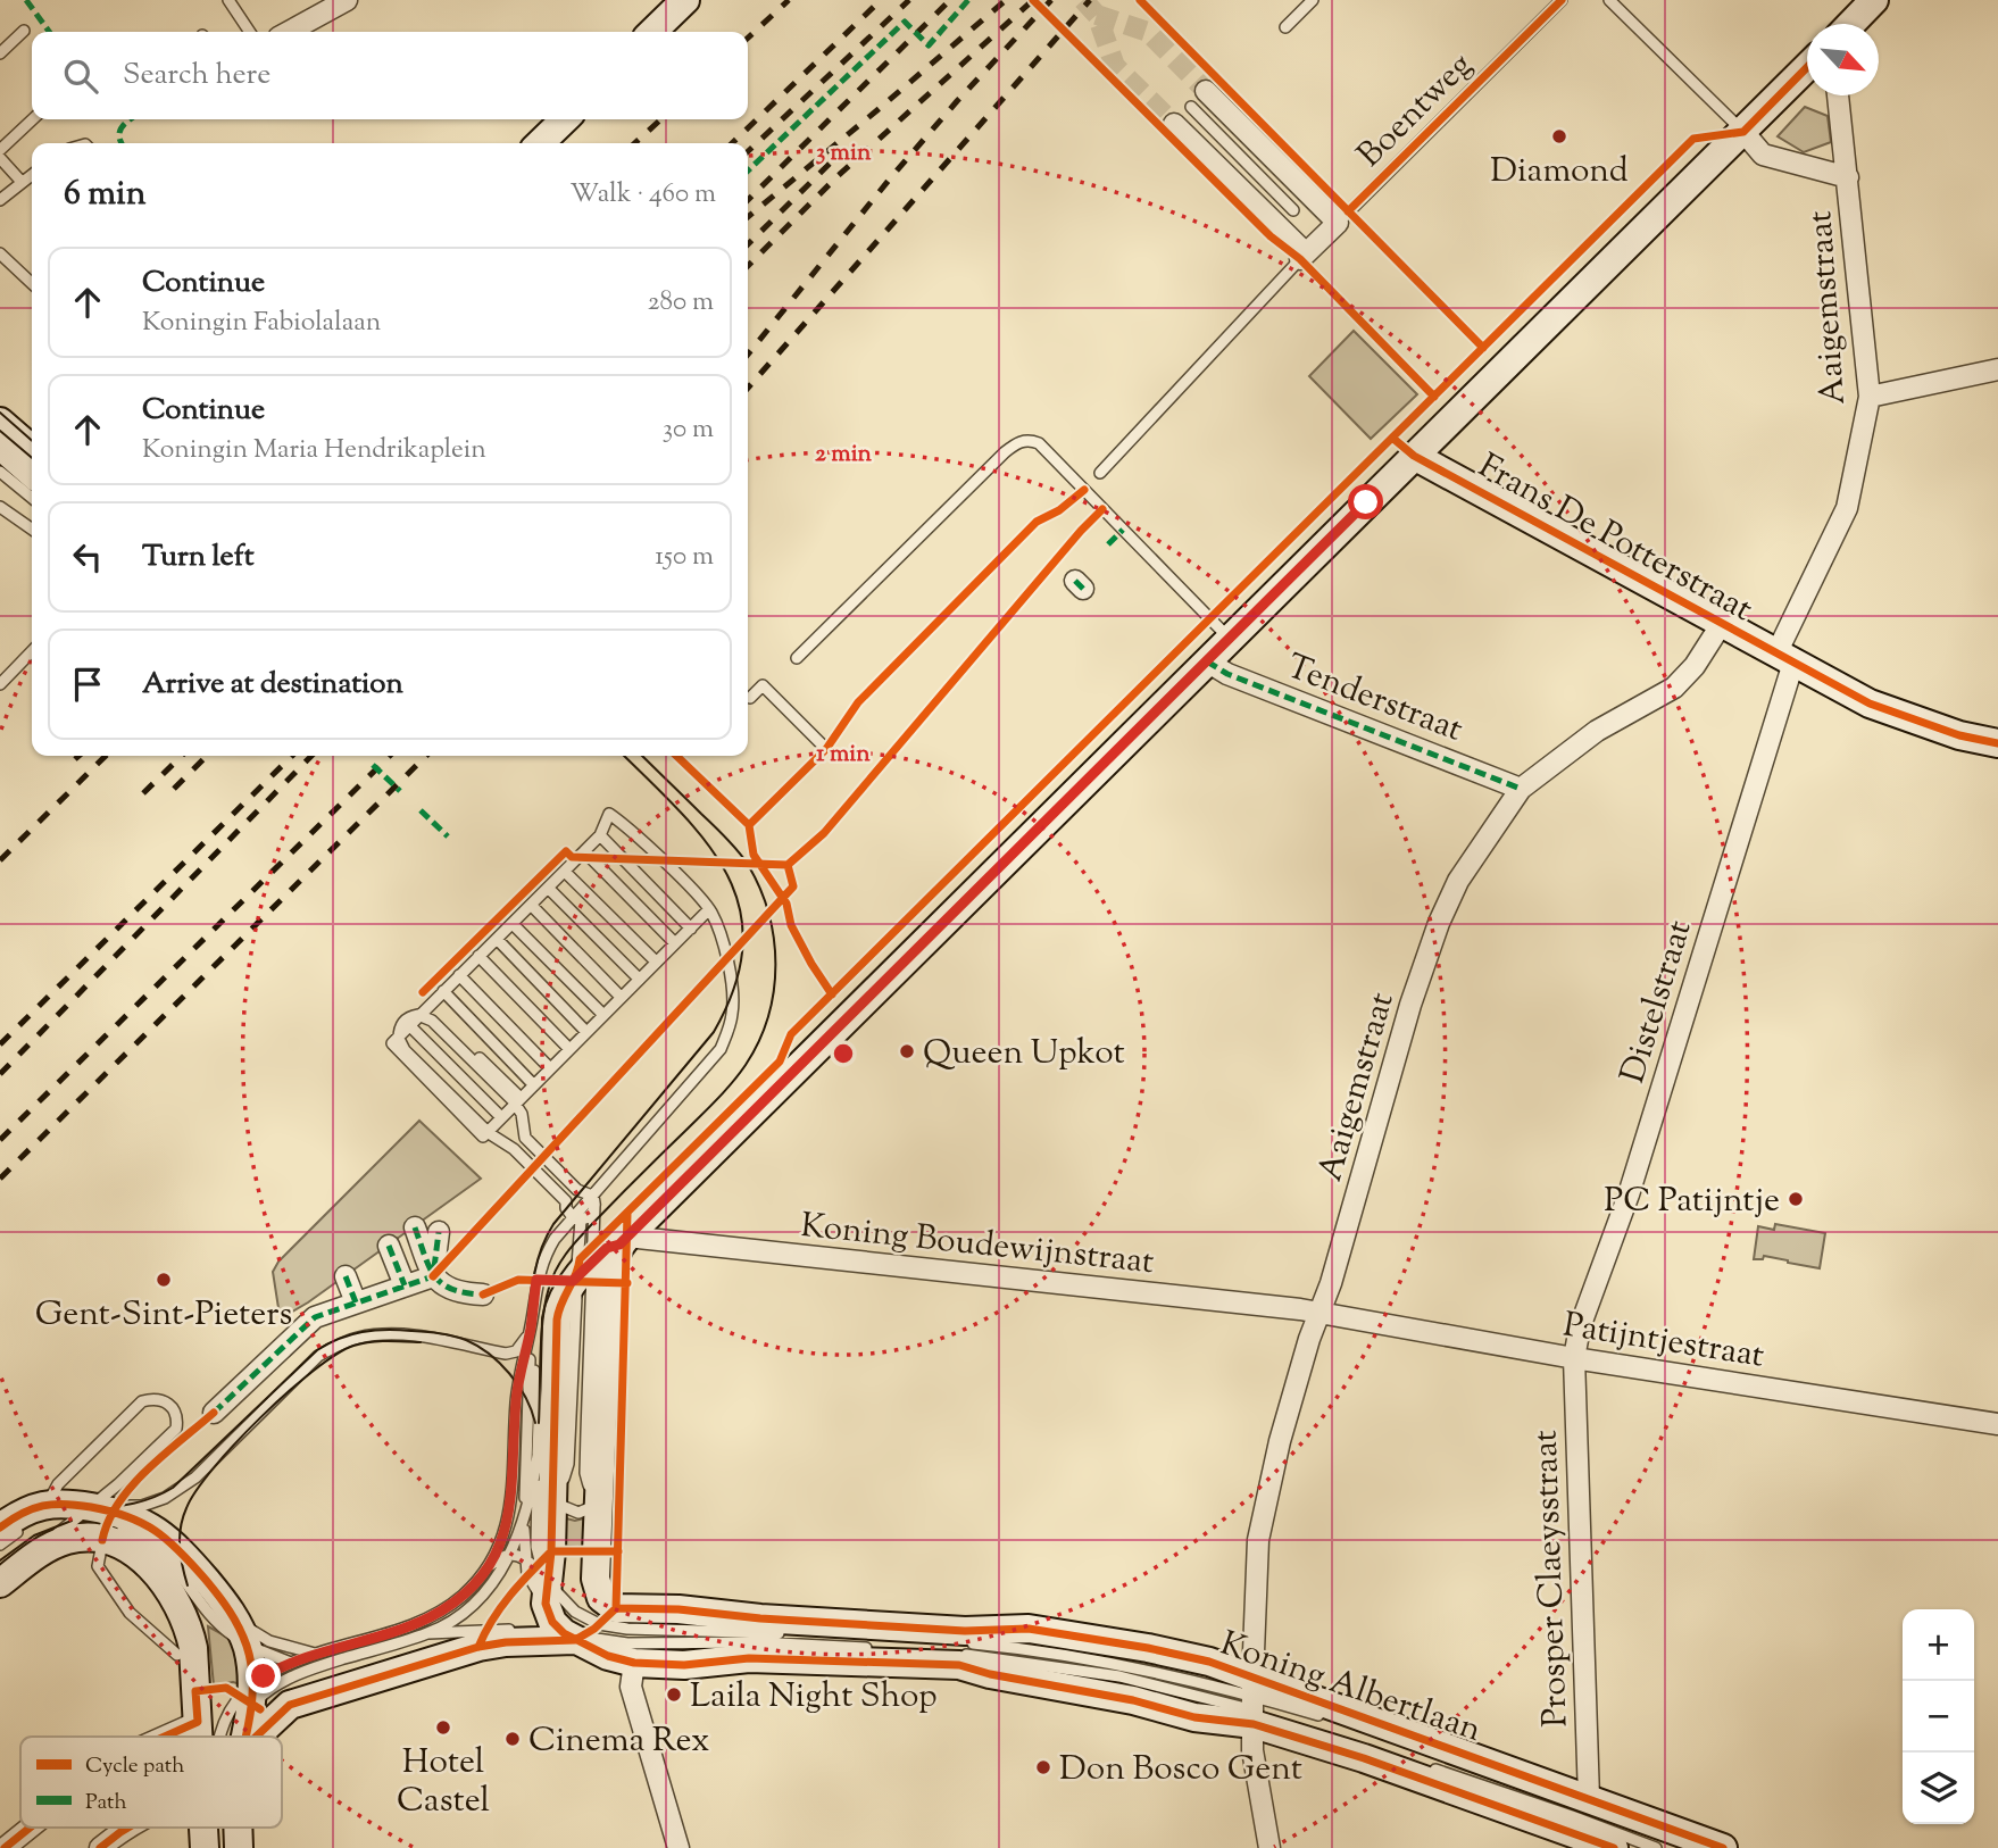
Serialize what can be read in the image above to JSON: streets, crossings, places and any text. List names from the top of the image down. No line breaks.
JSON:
{"streets":{"street":["Boentweg","Aaigemstraat","Frans De Potterstraat","Tenderstraat","Distelstraat","Koning Boudewijnstraat","Patijntjestraat","Prosper Claeysstraat","Koning Albertlaan"]},"crossings":[["Aaigemstraat","Frans De Potterstraat"],["Aaigemstraat","Tenderstraat"],["Aaigemstraat","Distelstraat"],["Aaigemstraat","Koning Boudewijnstraat"],["Aaigemstraat","Patijntjestraat"],["Aaigemstraat","Koning Albertlaan"],["Frans De Potterstraat","Distelstraat"],["Distelstraat","Patijntjestraat"],["Distelstraat","Prosper Claeysstraat"],["Koning Boudewijnstraat","Patijntjestraat"],["Patijntjestraat","Prosper Claeysstraat"],["Prosper Claeysstraat","Koning Albertlaan"]],"places":["Diamond","Queen Upkot","PC Patijntje","Gent-Sint-Pieters","Laila Night Shop","Hotel Castel","Cinema Rex","Don Bosco Gent"],"legend":["Cycle path","Path"],"north":"bottom right","page":{"search":"Search here","heading":["6 min","Walk · 460 m"],"list":[["Continue","Koningin Fabiolalaan","280 m"],["Continue","Koningin Maria Hendrikaplein","30 m"],["Turn left","150 m"],"Arrive at destination"],"map_buttons":["+","−"]},"rings":["3 min","2 min","1 min"]}
